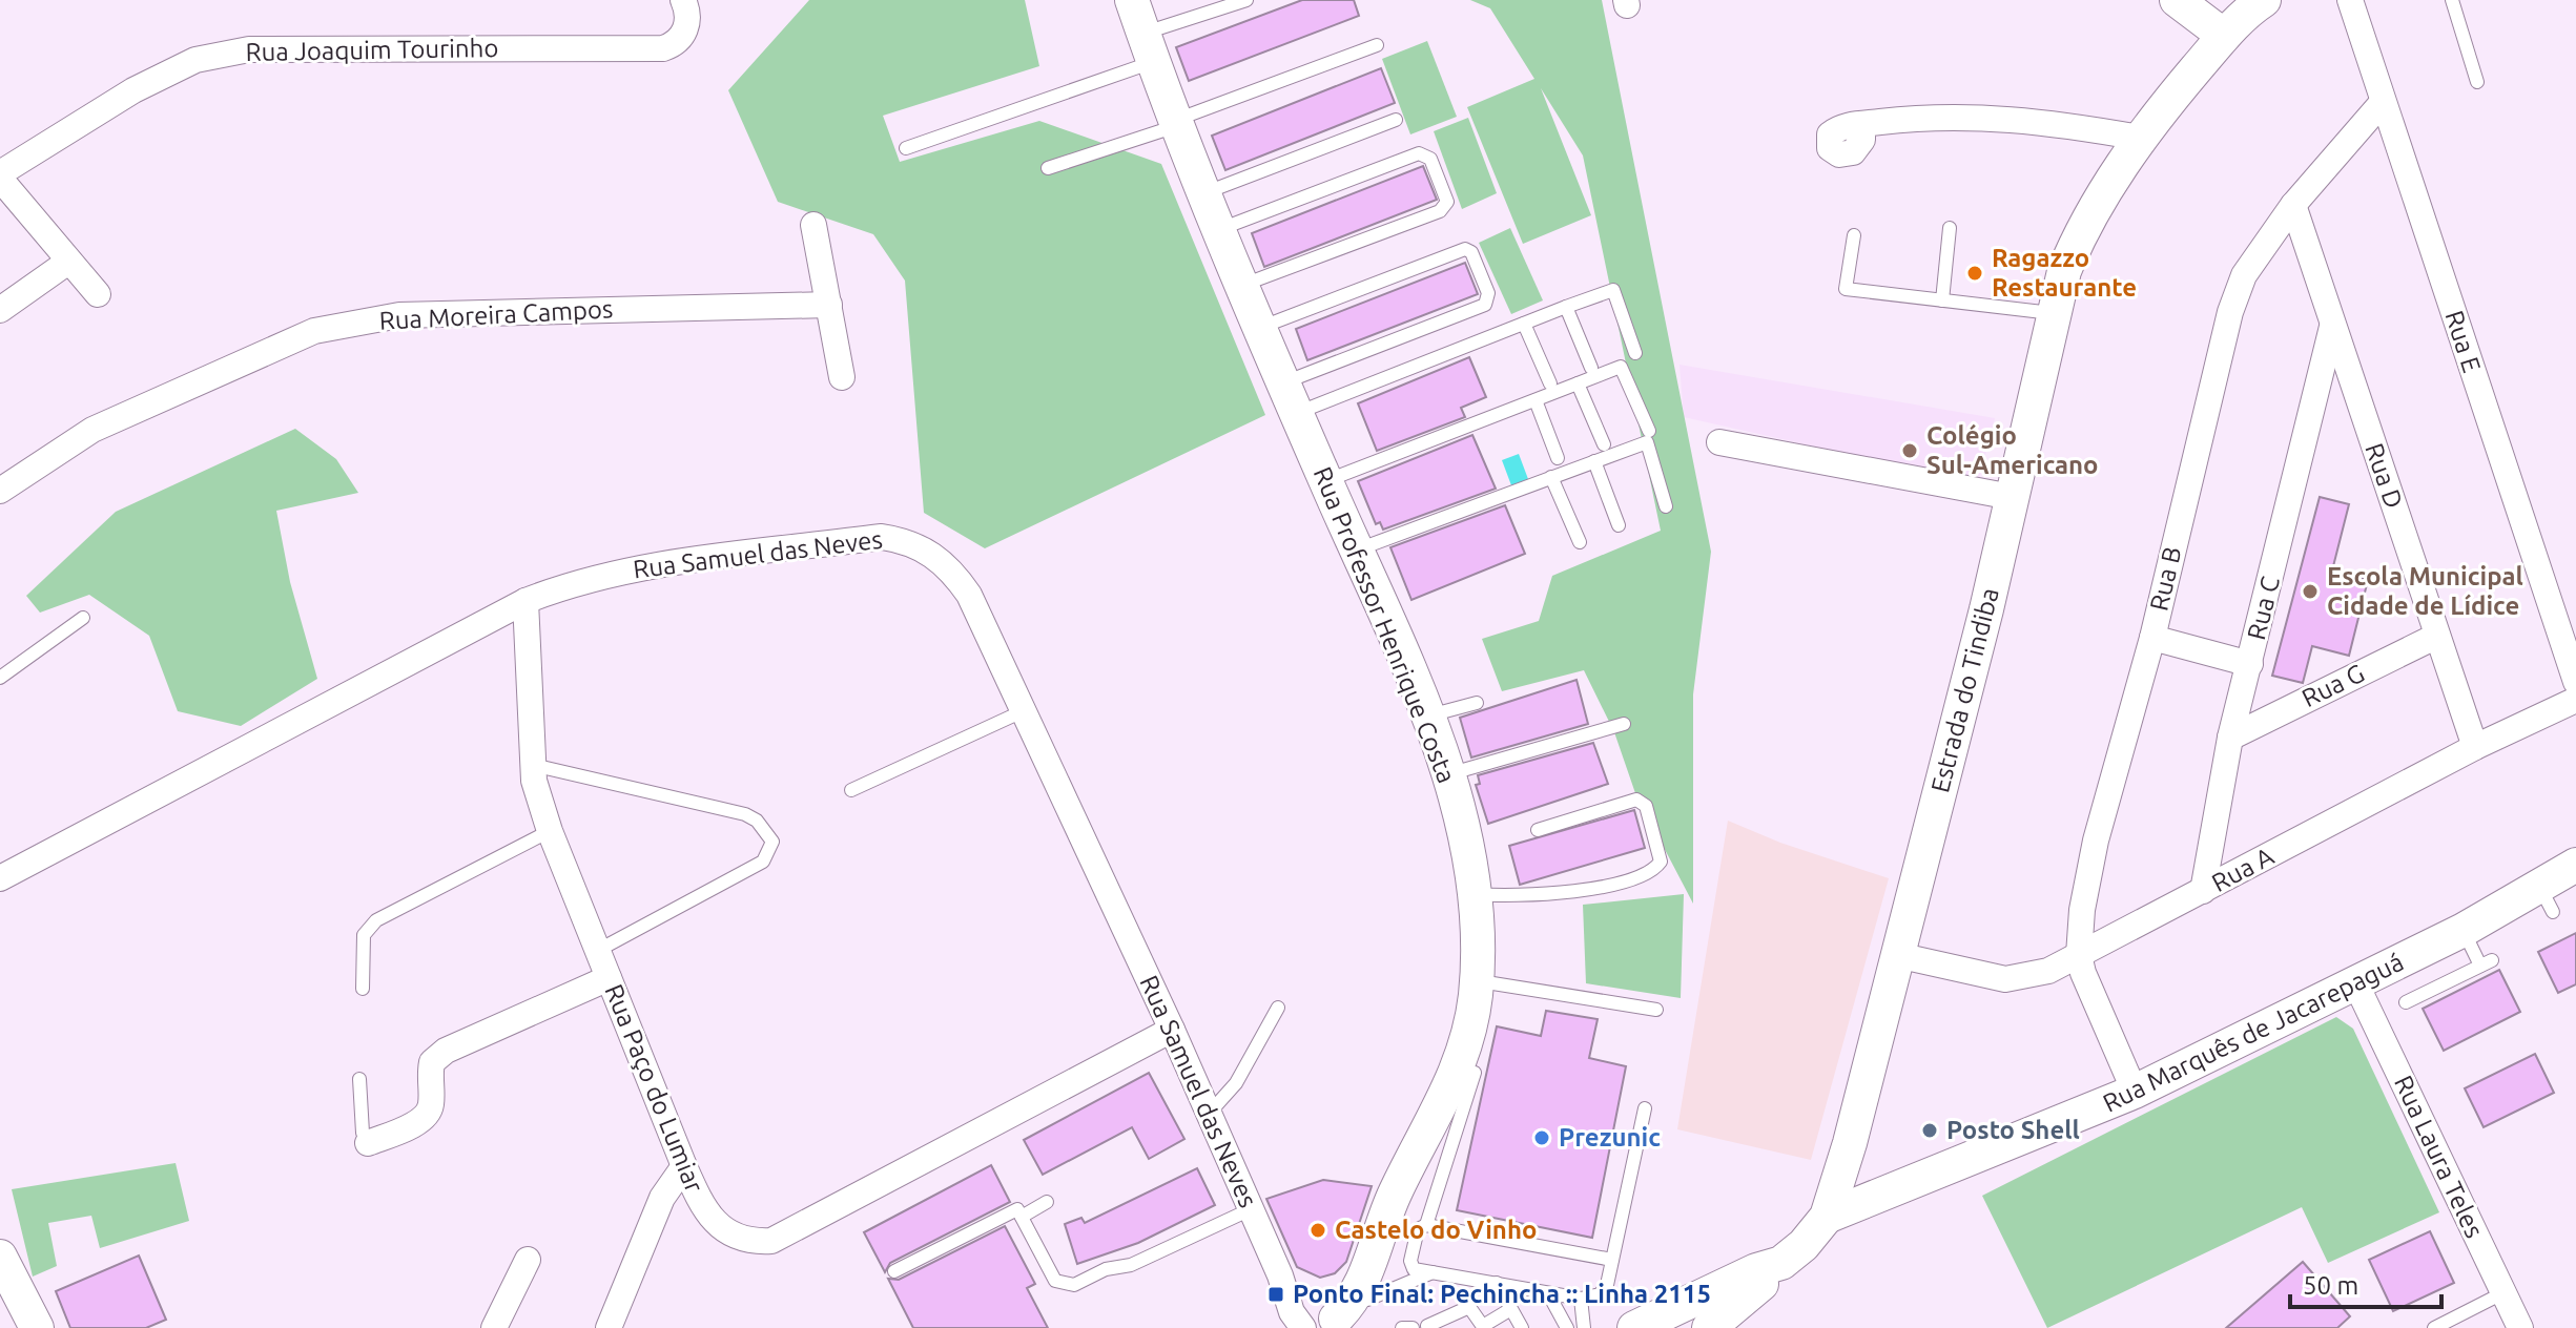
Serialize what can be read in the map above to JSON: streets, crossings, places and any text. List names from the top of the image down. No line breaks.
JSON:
{"streets":{"street":["Rua Joaquim Tourinho","Rua Moreira Campos","Rua E","Rua D","Rua Samuel das Neves","Rua B","Rua C","Rua Professor Henrique Costa","Rua G","Estrada do Tindiba","Rua A","Rua Marquês de Jacarepaguá","Rua Paço do Lumiar","Rua Laura Teles"]},"crossings":[["Rua E","Rua B"],["Rua D","Rua B"],["Rua D","Rua C"],["Rua D","Rua G"],["Rua D","Rua A"],["Rua Samuel das Neves","Rua Professor Henrique Costa"],["Rua Samuel das Neves","Rua Paço do Lumiar"],["Rua B","Rua A"],["Rua B","Rua Marquês de Jacarepaguá"],["Rua C","Rua G"],["Rua C","Rua A"],["Estrada do Tindiba","Rua A"],["Estrada do Tindiba","Rua Marquês de Jacarepaguá"],["Rua Marquês de Jacarepaguá","Rua Laura Teles"]],"places":{"other":["Ragazzo Restaurante","Colégio Sul-Americano","Escola Municipal Cidade de Lídice","Posto Shell","Prezunic","Castelo do Vinho"],"transit":["Ponto Final: Pechincha :: Linha 2115"]},"scale_bar":"50 m"}
